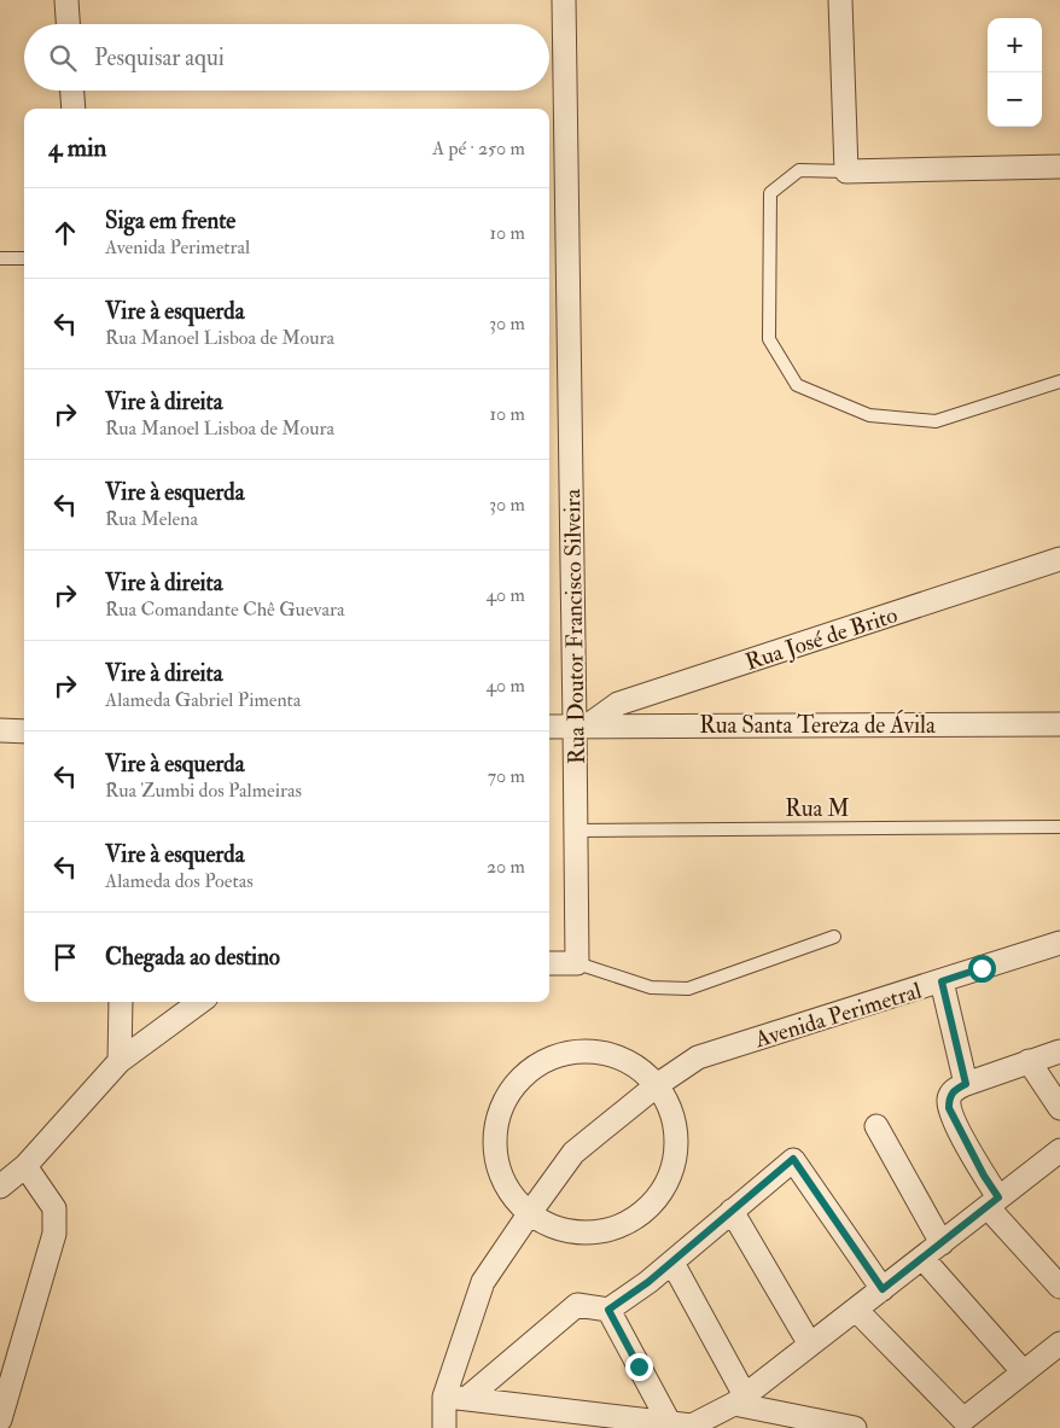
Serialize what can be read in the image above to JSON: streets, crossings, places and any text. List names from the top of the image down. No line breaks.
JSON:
{"streets":{"street":["Rua Doutor Francisco Silveira","Rua José de Brito","Rua Santa Tereza de Ávila","Avenida Perimetral"],"lane":["Rua M"]},"crossings":[["Rua Doutor Francisco Silveira","Rua José de Brito"],["Rua Doutor Francisco Silveira","Rua Santa Tereza de Ávila"],["Rua Doutor Francisco Silveira","Rua M"],["Rua José de Brito","Rua Santa Tereza de Ávila"]],"page":{"map_buttons":["+","−"],"search":"Pesquisar aqui","heading":["4 min","A pé · 250 m"],"list":[["Siga em frente","Avenida Perimetral","10 m"],["Vire à esquerda","Rua Manoel Lisboa de Moura","30 m"],["Vire à direita","Rua Manoel Lisboa de Moura","10 m"],["Vire à esquerda","Rua Melena","30 m"],["Vire à direita","Rua Comandante Chê Guevara","40 m"],["Vire à direita","Alameda Gabriel Pimenta","40 m"],["Vire à esquerda","Rua Zumbi dos Palmeiras","70 m"],["Vire à esquerda","Alameda dos Poetas","20 m"],"Chegada ao destino"]}}
